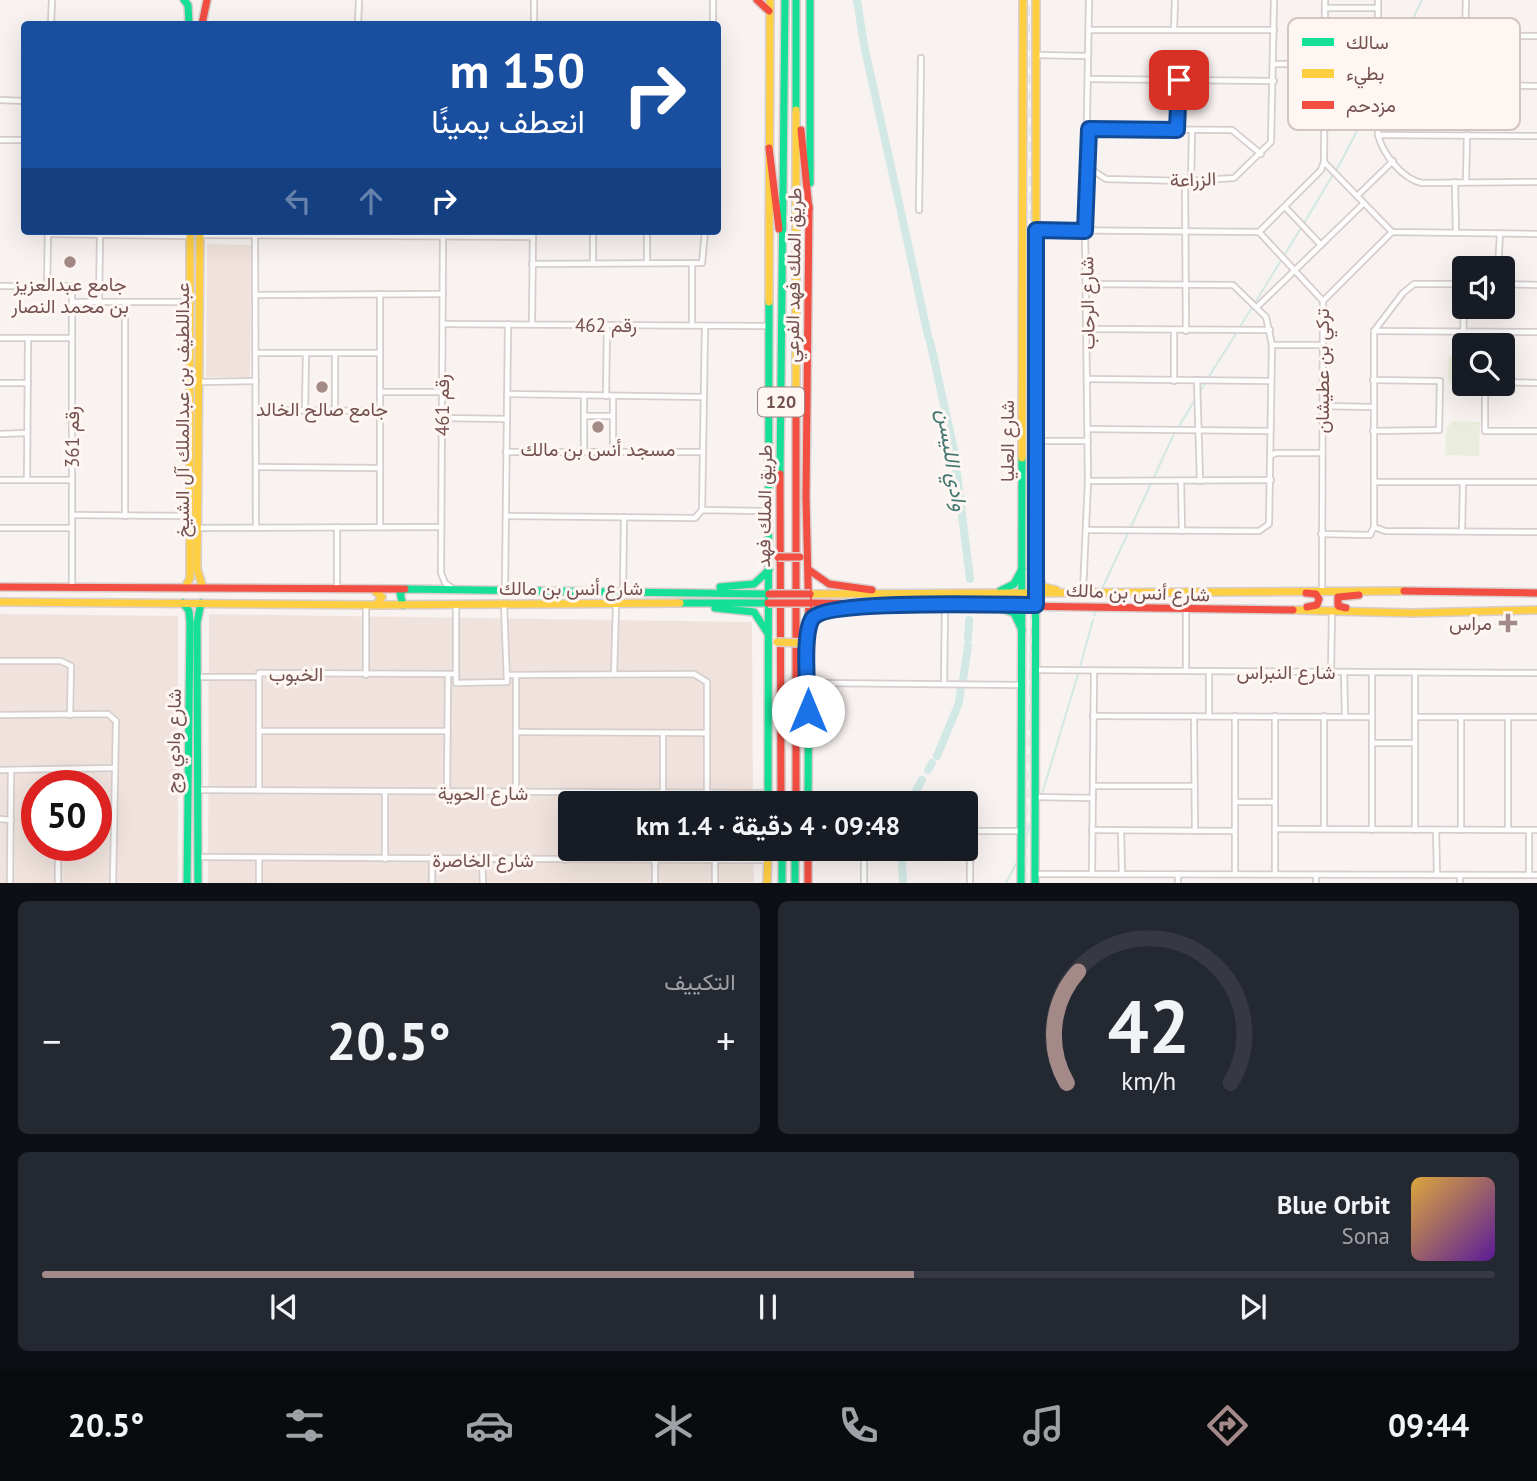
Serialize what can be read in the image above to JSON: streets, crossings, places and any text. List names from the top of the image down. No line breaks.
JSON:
{"streets":{"main road":["طريق الملك فهد الفرعي","120","عبداللطيف بن عبدالملك آل الشيخ","شارع العليا","طريق الملك فهد","شارع أنس بن مالك","شارع وادي وج"],"street":["الزراعة","شارع الرحاب","رقم 462","تركي بن عطيشان","رقم 461","رقم 361","شارع النبراس","الخبوب","شارع الحوية","شارع الخاصرة"]},"crossings":[["الزراعة","شارع الرحاب"],["طريق الملك فهد الفرعي","رقم 462"],["طريق الملك فهد الفرعي","شارع أنس بن مالك"],["رقم 462","رقم 461"],["عبداللطيف بن عبدالملك آل الشيخ","شارع أنس بن مالك"],["رقم 361","شارع أنس بن مالك"],["شارع العليا","شارع أنس بن مالك"],["شارع العليا","شارع النبراس"],["شارع أنس بن مالك","شارع وادي وج"],["الخبوب","شارع الحوية"],["شارع وادي وج","شارع الحوية"],["شارع وادي وج","شارع الخاصرة"]],"water":["وادي الليسن"],"places":{"other":["جامع عبدالعزيز بن محمد النصار","جامع صالح الخالد","مسجد أنس بن مالك"],"health":["مراس"]},"legend":["سالك","بطيء","مزدحم"],"page":{"turn":["150 m","انعطف يمينًا"],"limit":"50","trip":"09:48 · 4 دقيقة · 1.4 km","tile":"التكييف","heat":["−","20.5°","+"],"song":["Blue Orbit","Sona"],"tabs":["09:44","20.5°"],"gauge":["42","km/h"]}}
